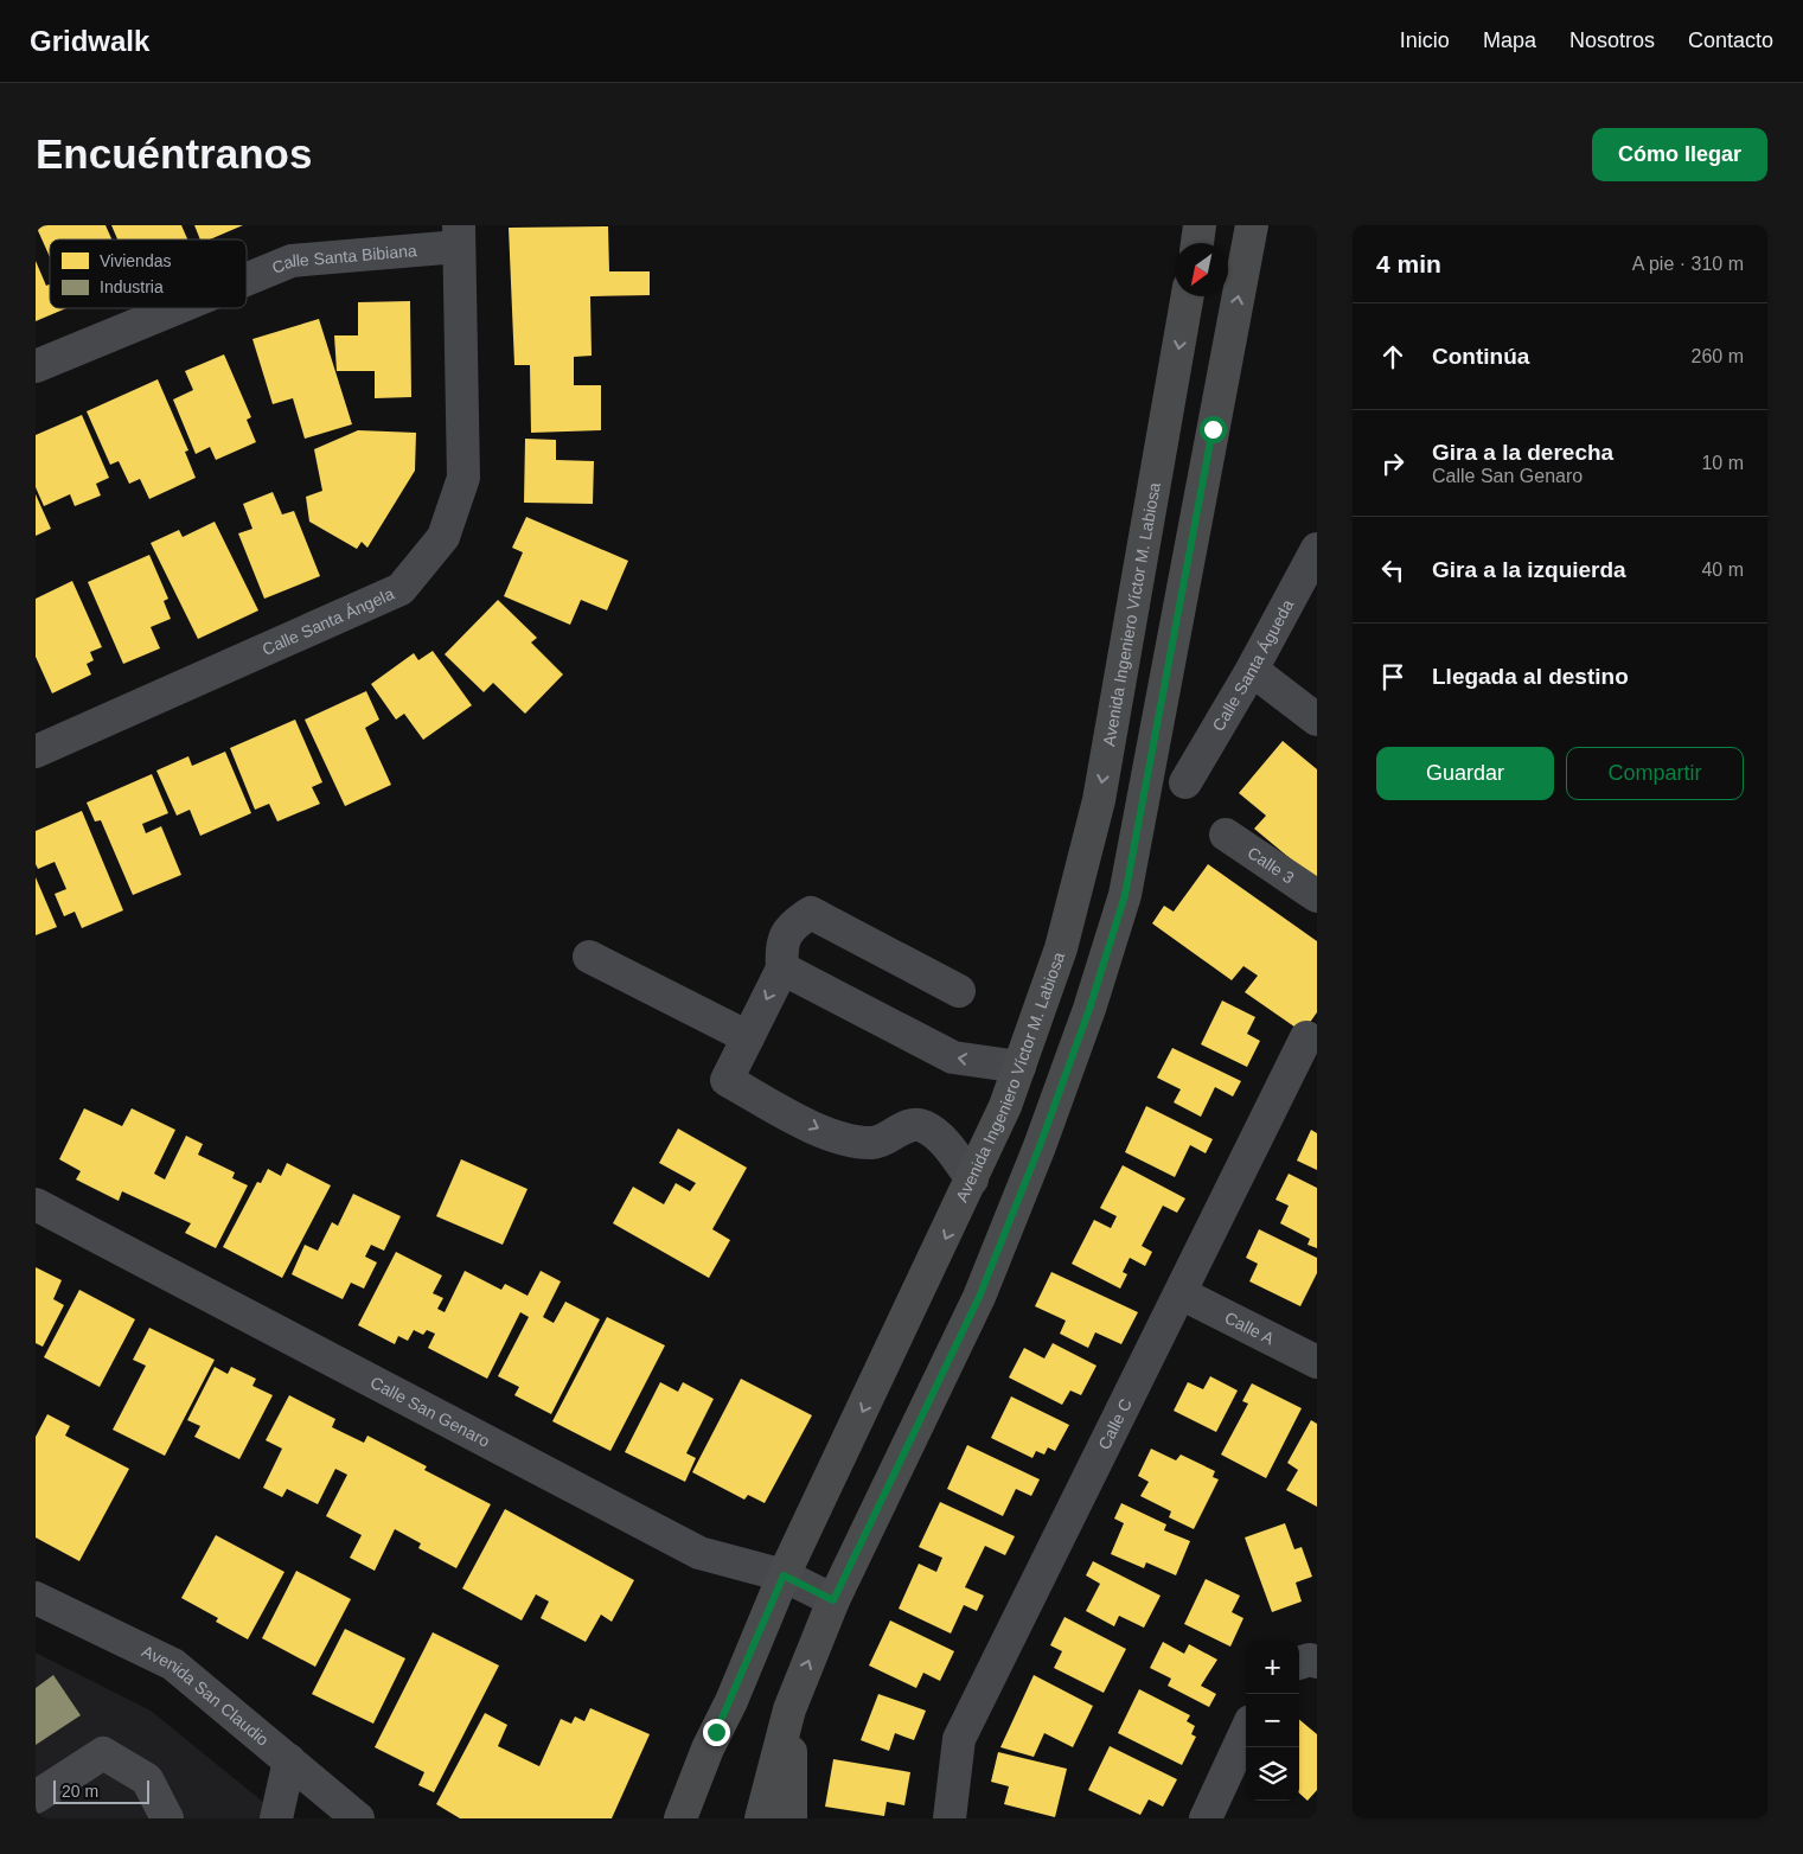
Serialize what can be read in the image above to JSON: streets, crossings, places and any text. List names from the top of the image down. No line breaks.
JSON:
{"streets":{"main road":["Avenida Ingeniero Víctor M. Labiosa"],"street":["Calle Santa Bibiana","Calle Santa Ángela","Calle Santa Águeda","Calle 3","Calle A","Calle San Genaro","Calle C","Avenida San Claudio"]},"crossings":[["Calle Santa Bibiana","Calle Santa Ángela"],["Avenida Ingeniero Víctor M. Labiosa","Calle San Genaro"],["Calle A","Calle C"]],"legend":["Viviendas","Industria"],"scale_bar":"20 m","north":"bottom left","page":{"header":"Gridwalk","nav":["Inicio","Mapa","Nosotros","Contacto"],"buttons":["Cómo llegar",["Guardar","Compartir"]],"title":"Encuéntranos","heading":["4 min","A pie · 310 m"],"list":[["Continúa","260 m"],["Gira a la derecha","Calle San Genaro","10 m"],["Gira a la izquierda","40 m"],"Llegada al destino"],"map_buttons":["+","−"],"scale":"20 m"}}
